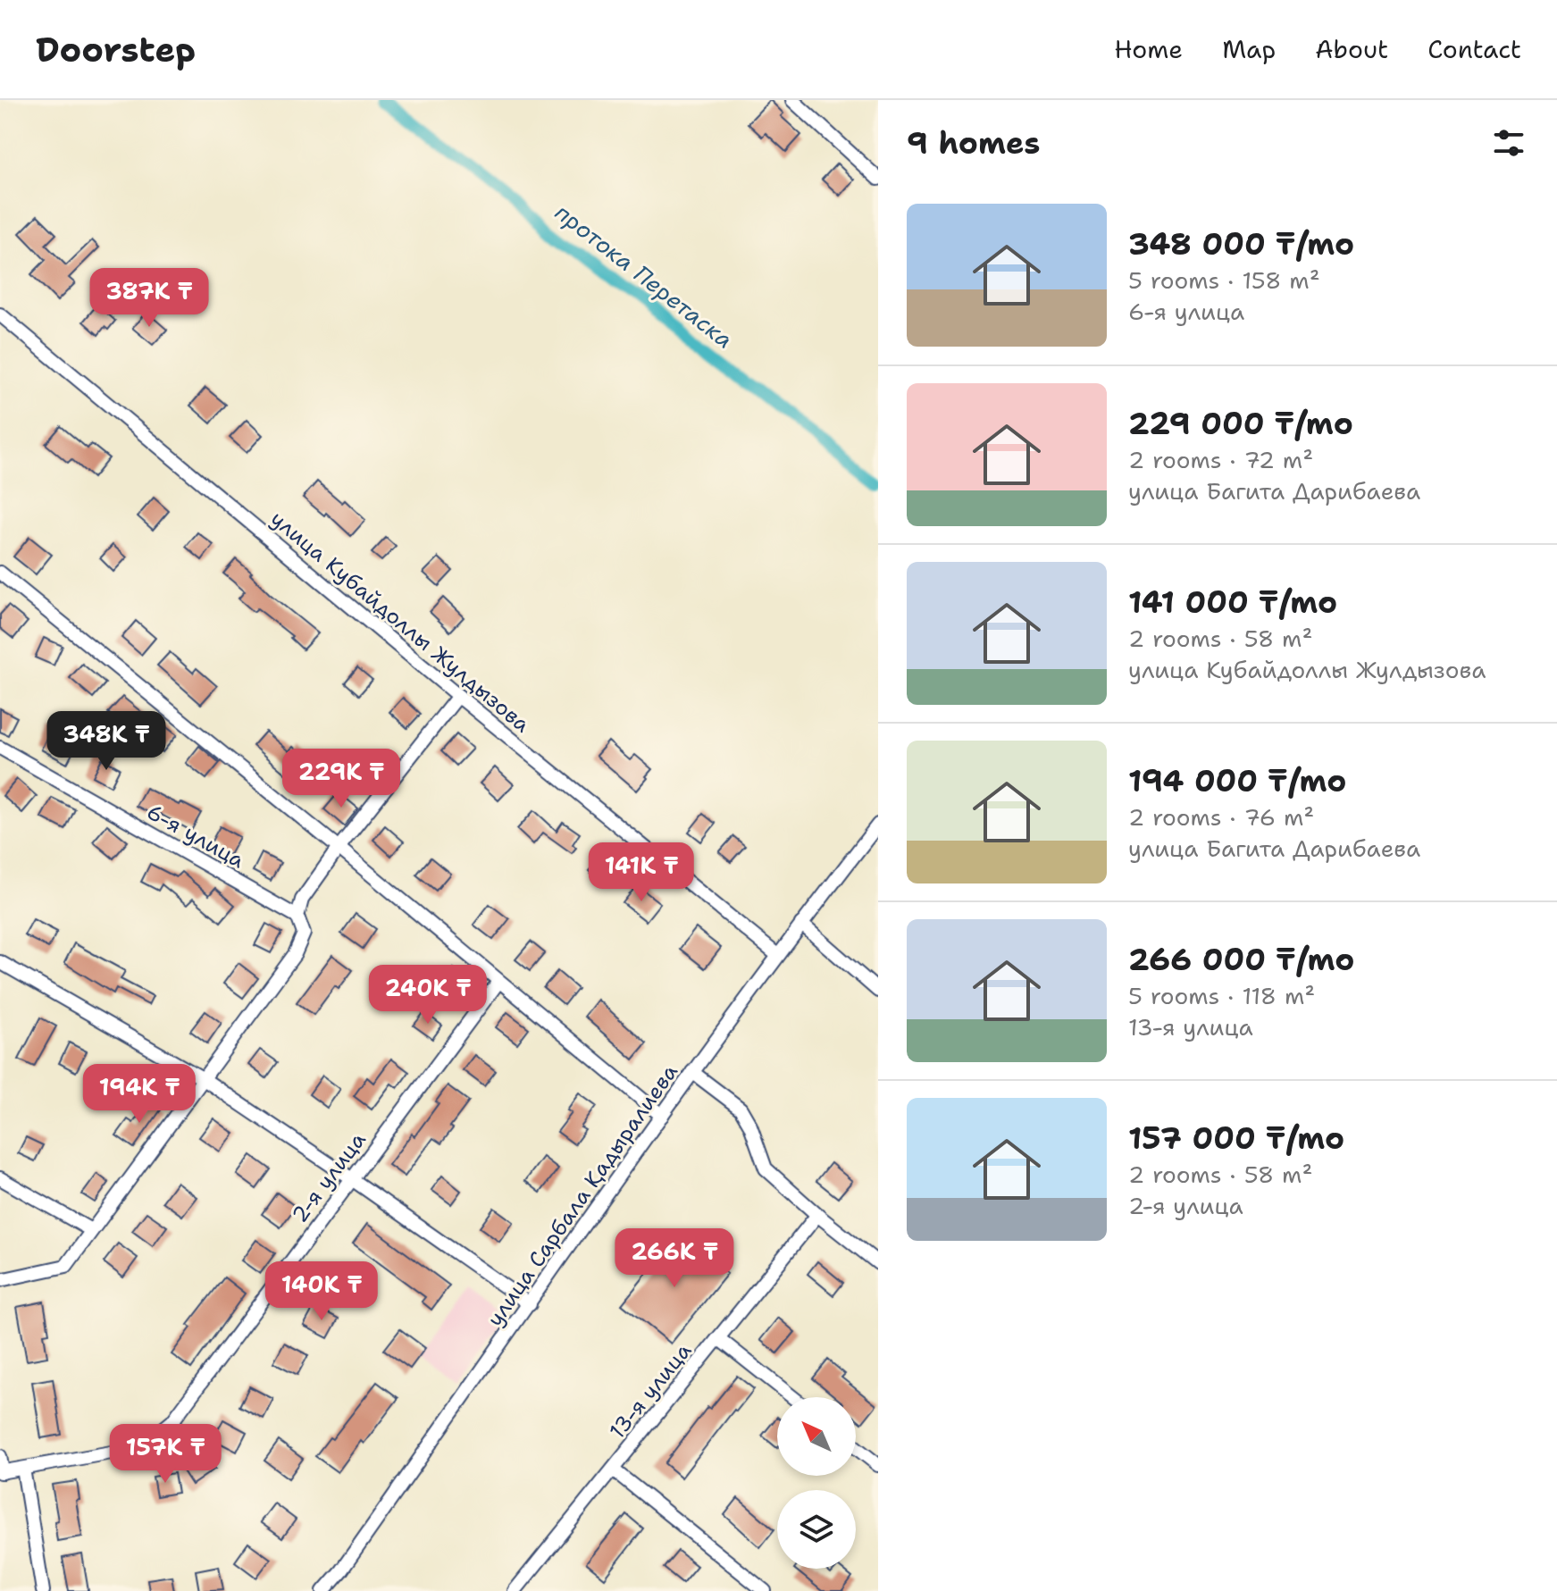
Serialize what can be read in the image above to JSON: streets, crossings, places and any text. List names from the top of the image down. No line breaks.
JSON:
{"streets":{"street":["улица Кубайдоллы Жулдызова","6-я улица","2-я улица","улица Сарбала Қадыралиева","13-я улица"]},"crossings":[["улица Кубайдоллы Жулдызова","улица Сарбала Қадыралиева"]],"water":["протока Перетаска"],"north":"top left","page":{"header":"Doorstep","nav":["Home","Map","About","Contact"],"heading":"9 homes","list":[{"name":"348 000 ₸/mo","note":"5 rooms · 158 m² · 6-я улица"},{"name":"229 000 ₸/mo","note":"2 rooms · 72 m² · улица Багита Дарибаева"},{"name":"141 000 ₸/mo","note":"2 rooms · 58 m² · улица Кубайдоллы Жулдызова"},{"name":"194 000 ₸/mo","note":"2 rooms · 76 m² · улица Багита Дарибаева"},{"name":"266 000 ₸/mo","note":"5 rooms · 118 m² · 13-я улица"},{"name":"157 000 ₸/mo","note":"2 rooms · 58 m² · 2-я улица"}],"price":["387K ₸","348K ₸","229K ₸","141K ₸","240K ₸","194K ₸","266K ₸","140K ₸","157K ₸"]}}
